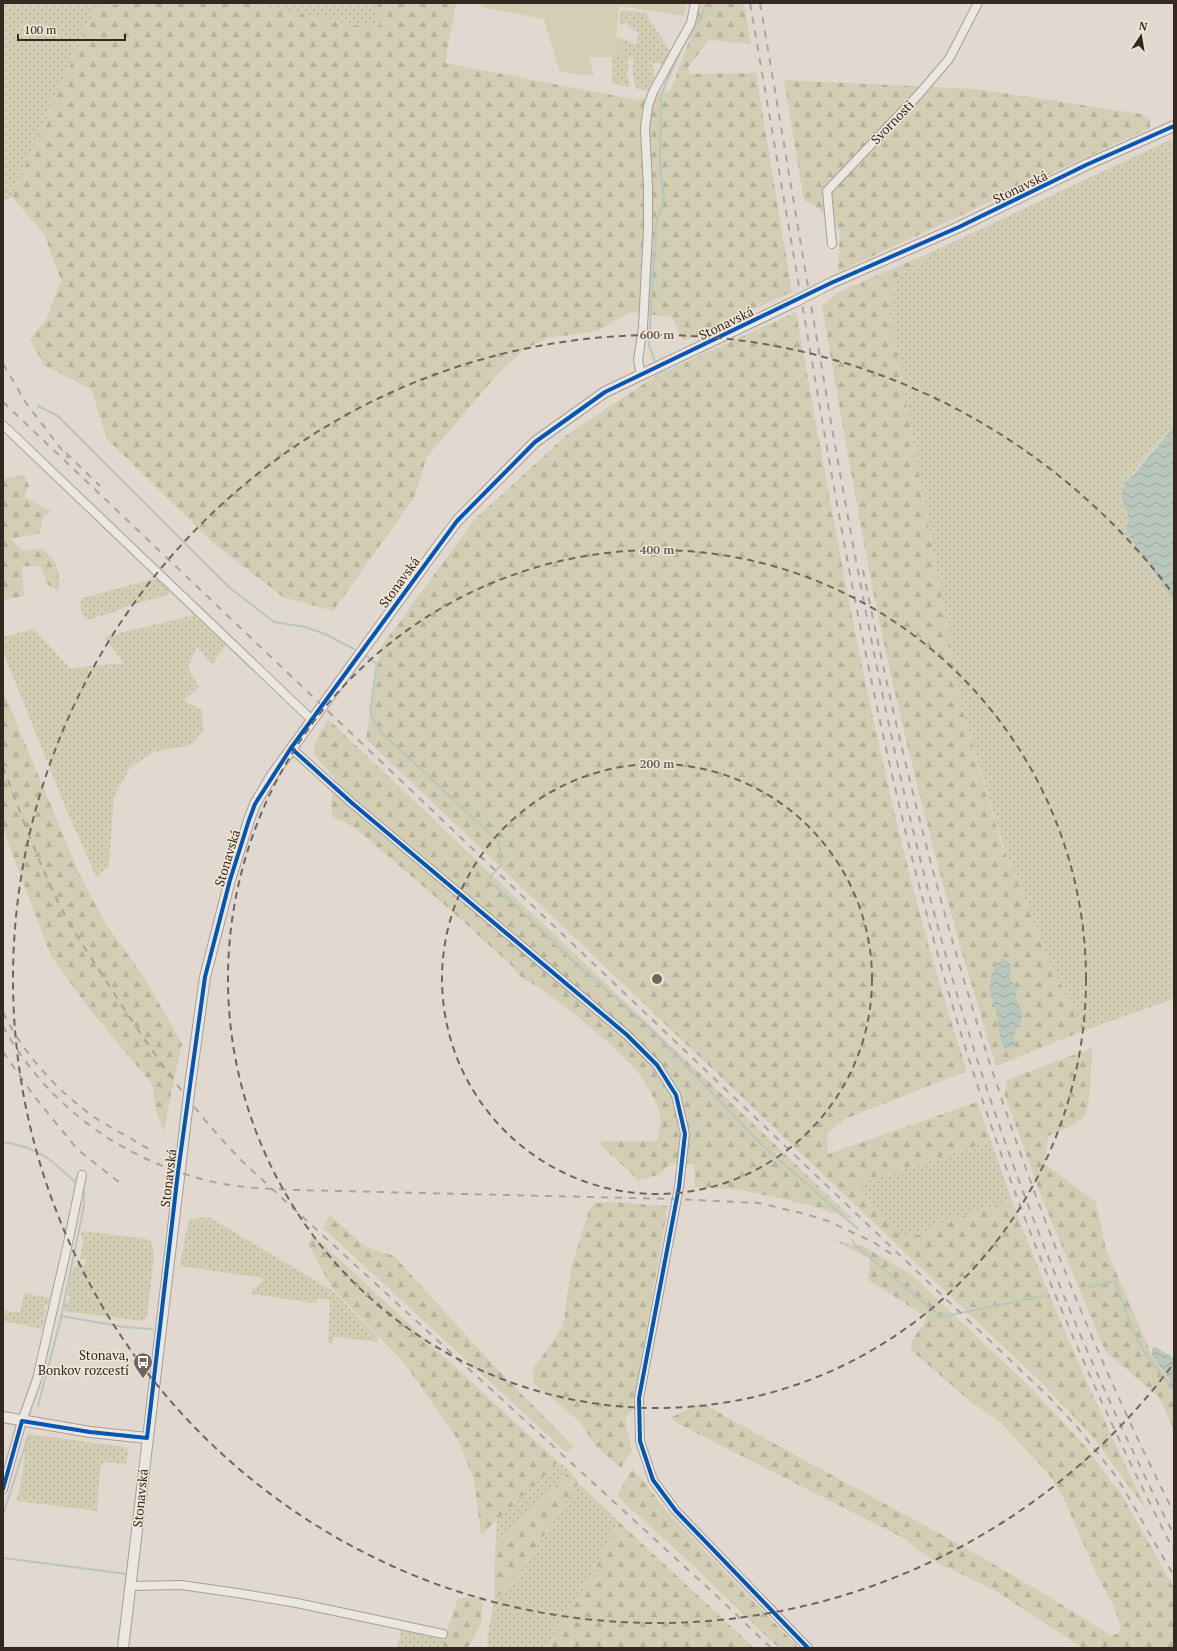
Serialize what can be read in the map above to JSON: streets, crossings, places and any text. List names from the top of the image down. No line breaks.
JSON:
{"streets":{"street":["Svornosti","Stonavská"]},"places":{"bus stop":["Stonava, Bonkov rozcestí"]},"scale_bar":"100 m","north":"top","rings":["600 m","400 m","200 m"]}
